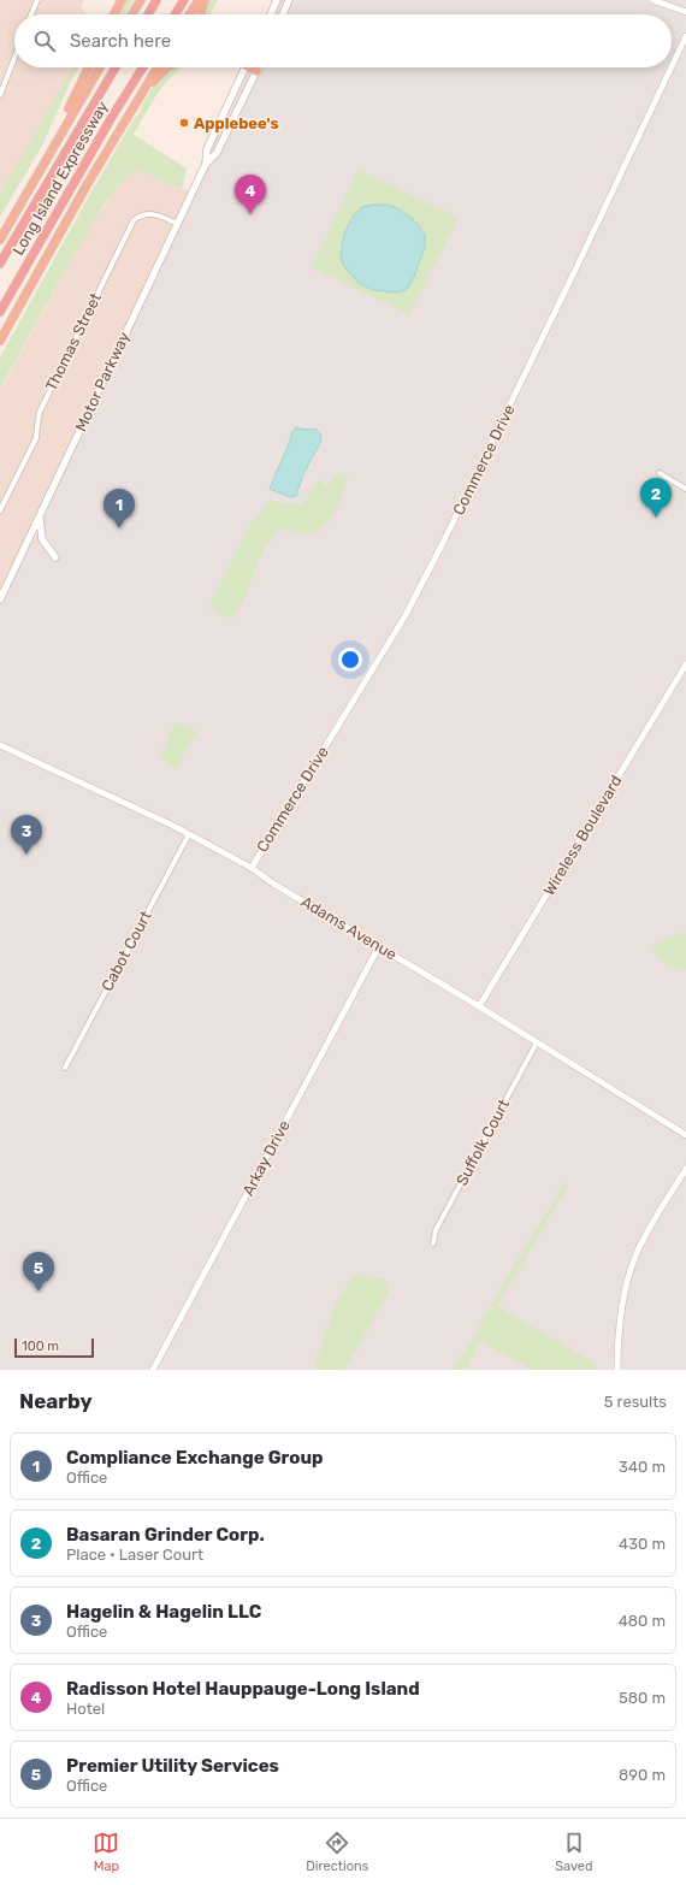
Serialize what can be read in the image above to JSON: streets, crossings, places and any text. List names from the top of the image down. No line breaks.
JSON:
{"streets":{"highway":["Long Island Expressway"],"main road":["Motor Parkway"],"street":["Thomas Street","Commerce Drive","Wireless Boulevard","Adams Avenue","Cabot Court","Suffolk Court","Arkay Drive"]},"crossings":[["Thomas Street","Motor Parkway"],["Commerce Drive","Adams Avenue"],["Wireless Boulevard","Adams Avenue"],["Adams Avenue","Cabot Court"],["Adams Avenue","Suffolk Court"],["Adams Avenue","Arkay Drive"]],"places":["Applebee's"],"scale_bar":"100 m","page":{"search":"Search here","pins":["4","2","1","3","5"],"scale":"100 m","heading":["Nearby","5 results"],"list":[{"mark":"1","name":"Compliance Exchange Group","note":"Office","value":"340 m"},{"mark":"2","name":"Basaran Grinder Corp.","note":"Place · Laser Court","value":"430 m"},{"mark":"3","name":"Hagelin & Hagelin LLC","note":"Office","value":"480 m"},{"mark":"4","name":"Radisson Hotel Hauppauge-Long Island","note":"Hotel","value":"580 m"},{"mark":"5","name":"Premier Utility Services","note":"Office","value":"890 m"}],"nav":["Map","Directions","Saved"]}}
